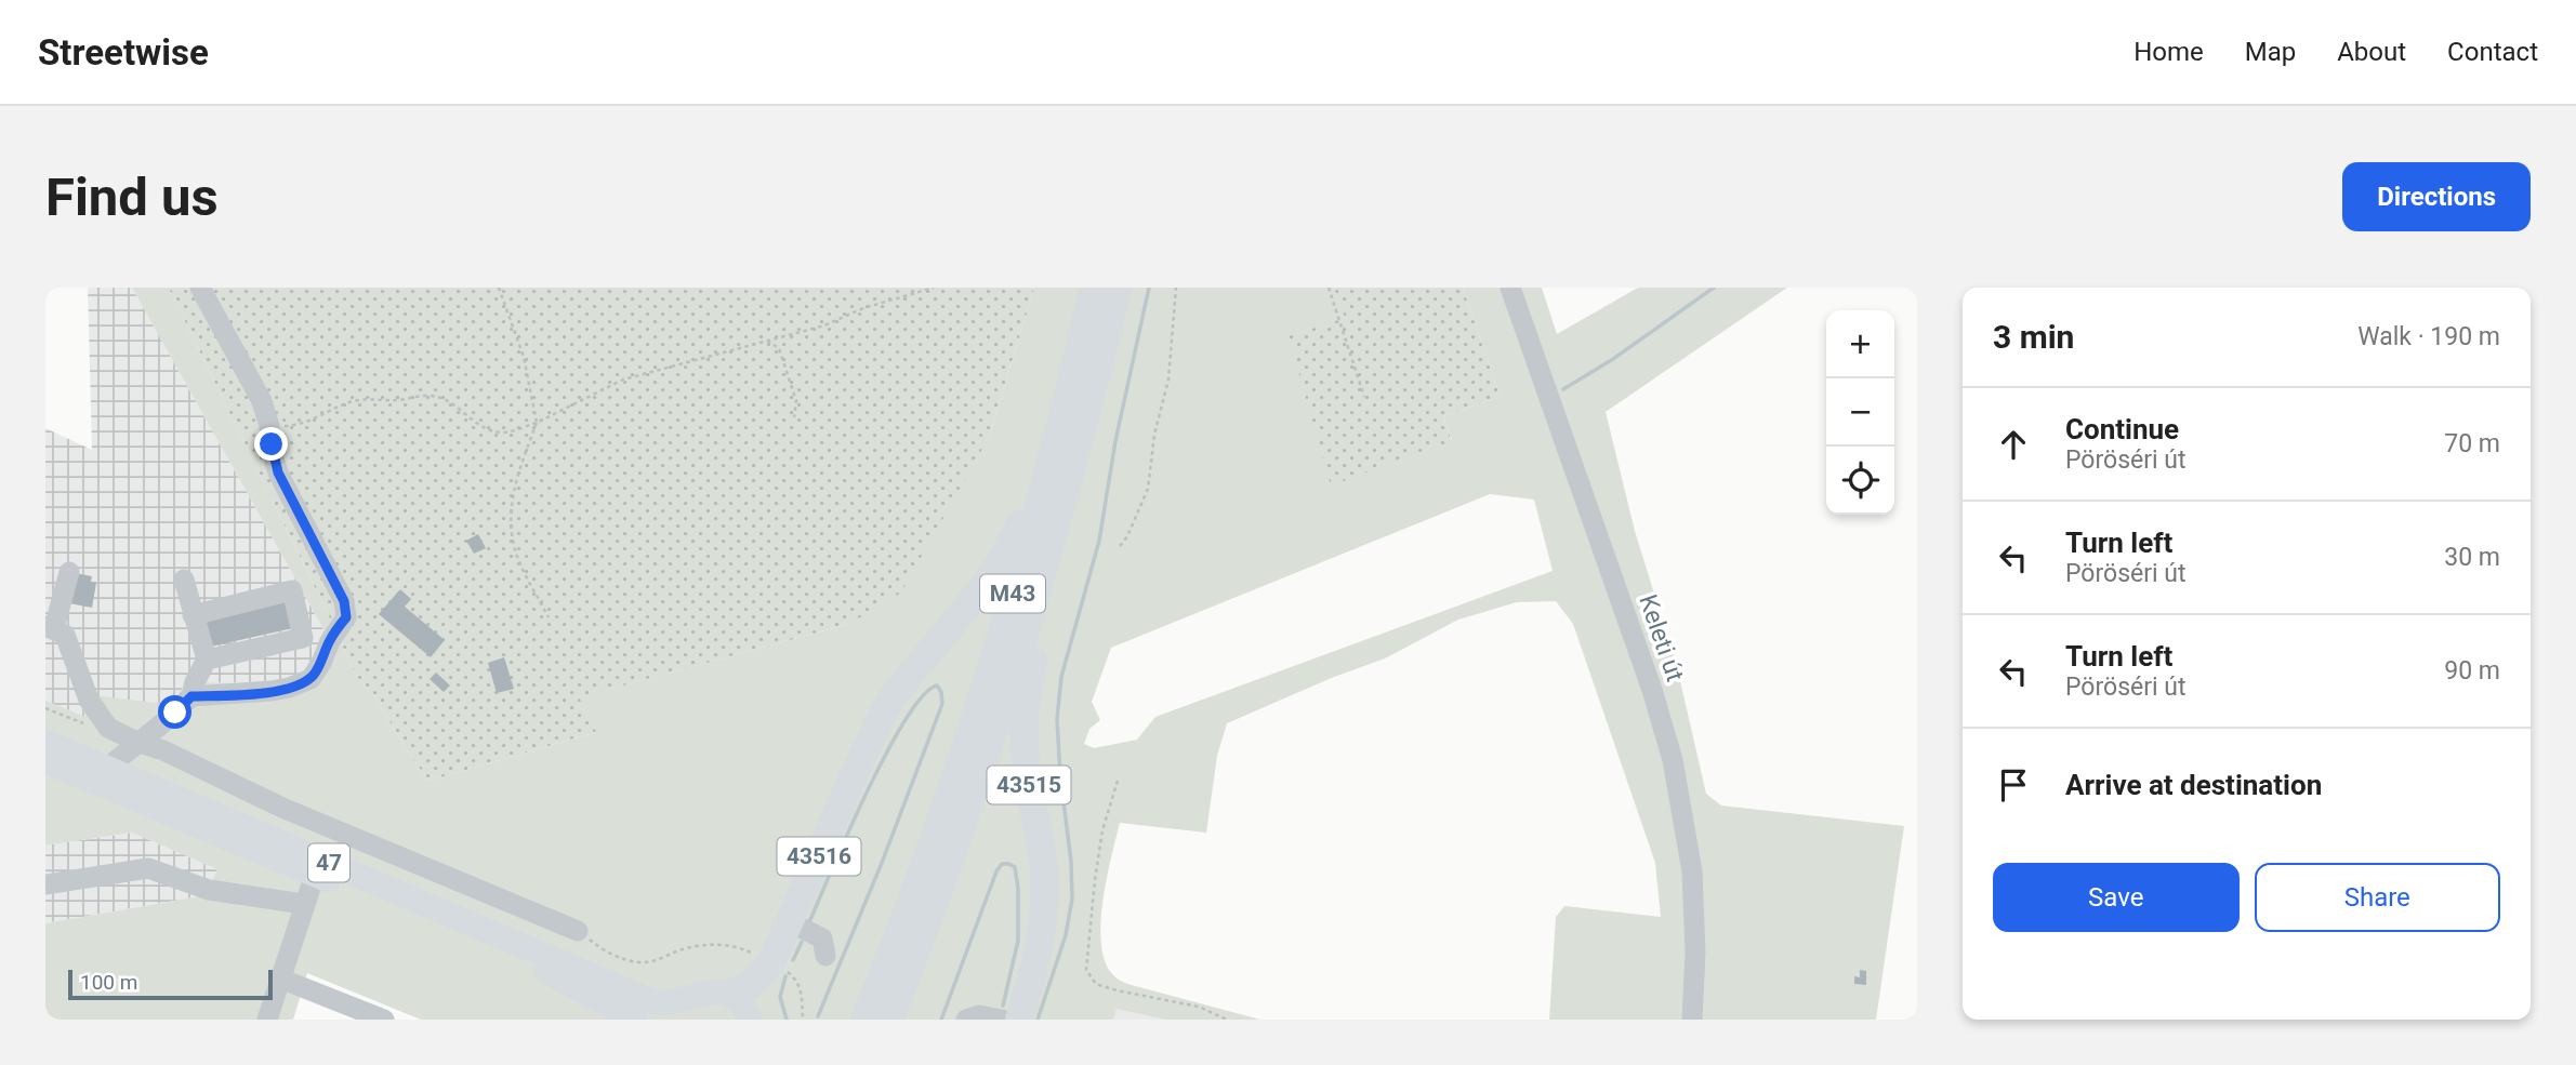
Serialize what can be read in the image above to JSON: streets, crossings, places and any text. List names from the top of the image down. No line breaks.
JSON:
{"streets":{"highway":["M43","43515","43516"],"main road":["47"],"street":["Keleti út"]},"crossings":[["M43","43515"],["M43","43516"],["43516","47"]],"scale_bar":"100 m","page":{"header":"Streetwise","nav":["Home","Map","About","Contact"],"buttons":["Directions",["Save","Share"]],"title":"Find us","heading":["3 min","Walk · 190 m"],"map_buttons":["+","−"],"list":[["Continue","Pöröséri út","70 m"],["Turn left","Pöröséri út","30 m"],["Turn left","Pöröséri út","90 m"],"Arrive at destination"],"scale":"100 m"}}
